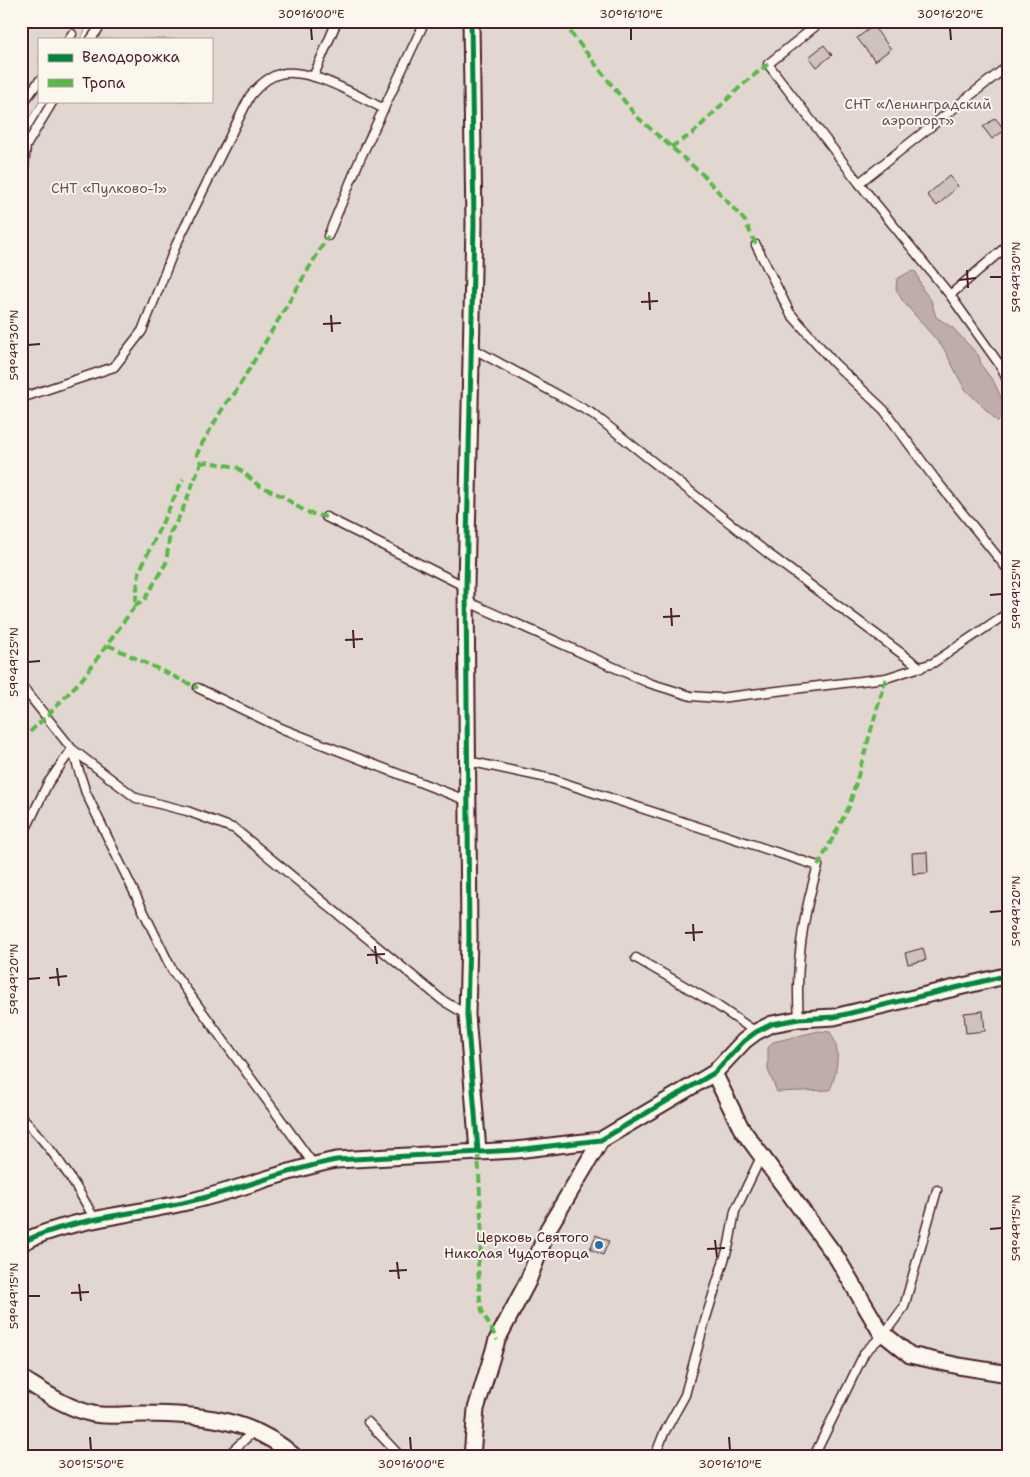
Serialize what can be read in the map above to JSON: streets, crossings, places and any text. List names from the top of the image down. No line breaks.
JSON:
{"parks":["СНТ «Ленинградский аэропорт»","СНТ «Пулково-1»"],"places":["Церковь Святого Николая Чудотворца"],"legend":["Велодорожка","Тропа"],"coordinates":["30°16'00\"E","30°16'10\"E","30°16'20\"E","59°49'30\"N","59°49'25\"N","59°49'20\"N","59°49'15\"N","30°15'50\"E"]}
